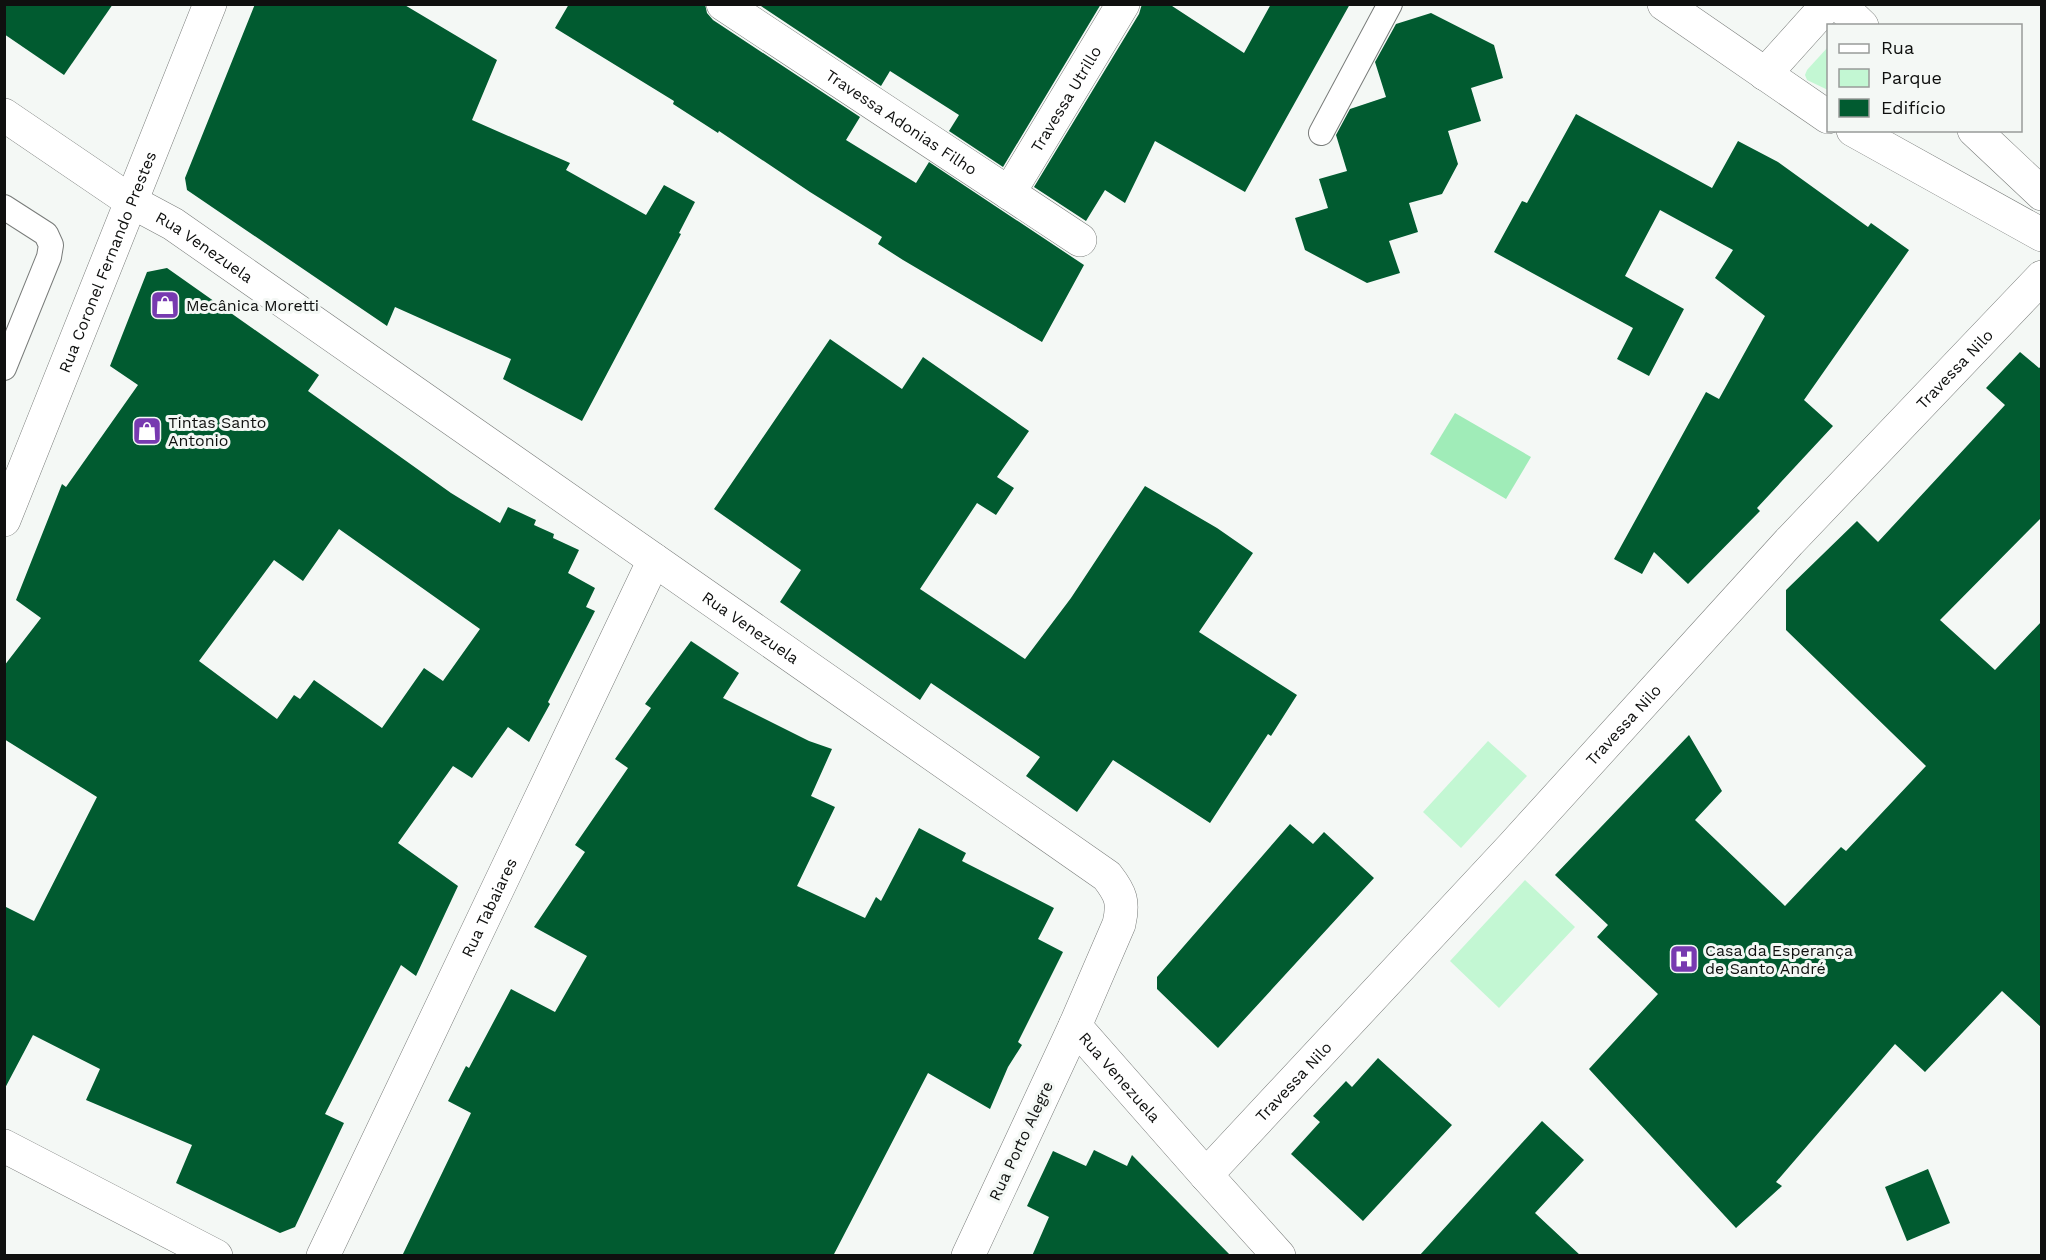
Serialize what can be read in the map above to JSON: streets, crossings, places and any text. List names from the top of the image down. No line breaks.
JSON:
{"streets":{"street":["Travessa Utrillo","Travessa Adonias Filho","Rua Venezuela","Rua Coronel Fernando Prestes","Travessa Nilo","Rua Tabaiares","Rua Porto Alegre"]},"crossings":[["Travessa Utrillo","Travessa Adonias Filho"],["Rua Venezuela","Rua Coronel Fernando Prestes"],["Rua Venezuela","Travessa Nilo"],["Rua Venezuela","Rua Tabaiares"],["Rua Venezuela","Rua Porto Alegre"]],"places":{"shop":["Mecânica Moretti","Tintas Santo Antonio"],"hospital":["Casa da Esperança de Santo André"]},"legend":["Rua","Parque","Edifício"]}
